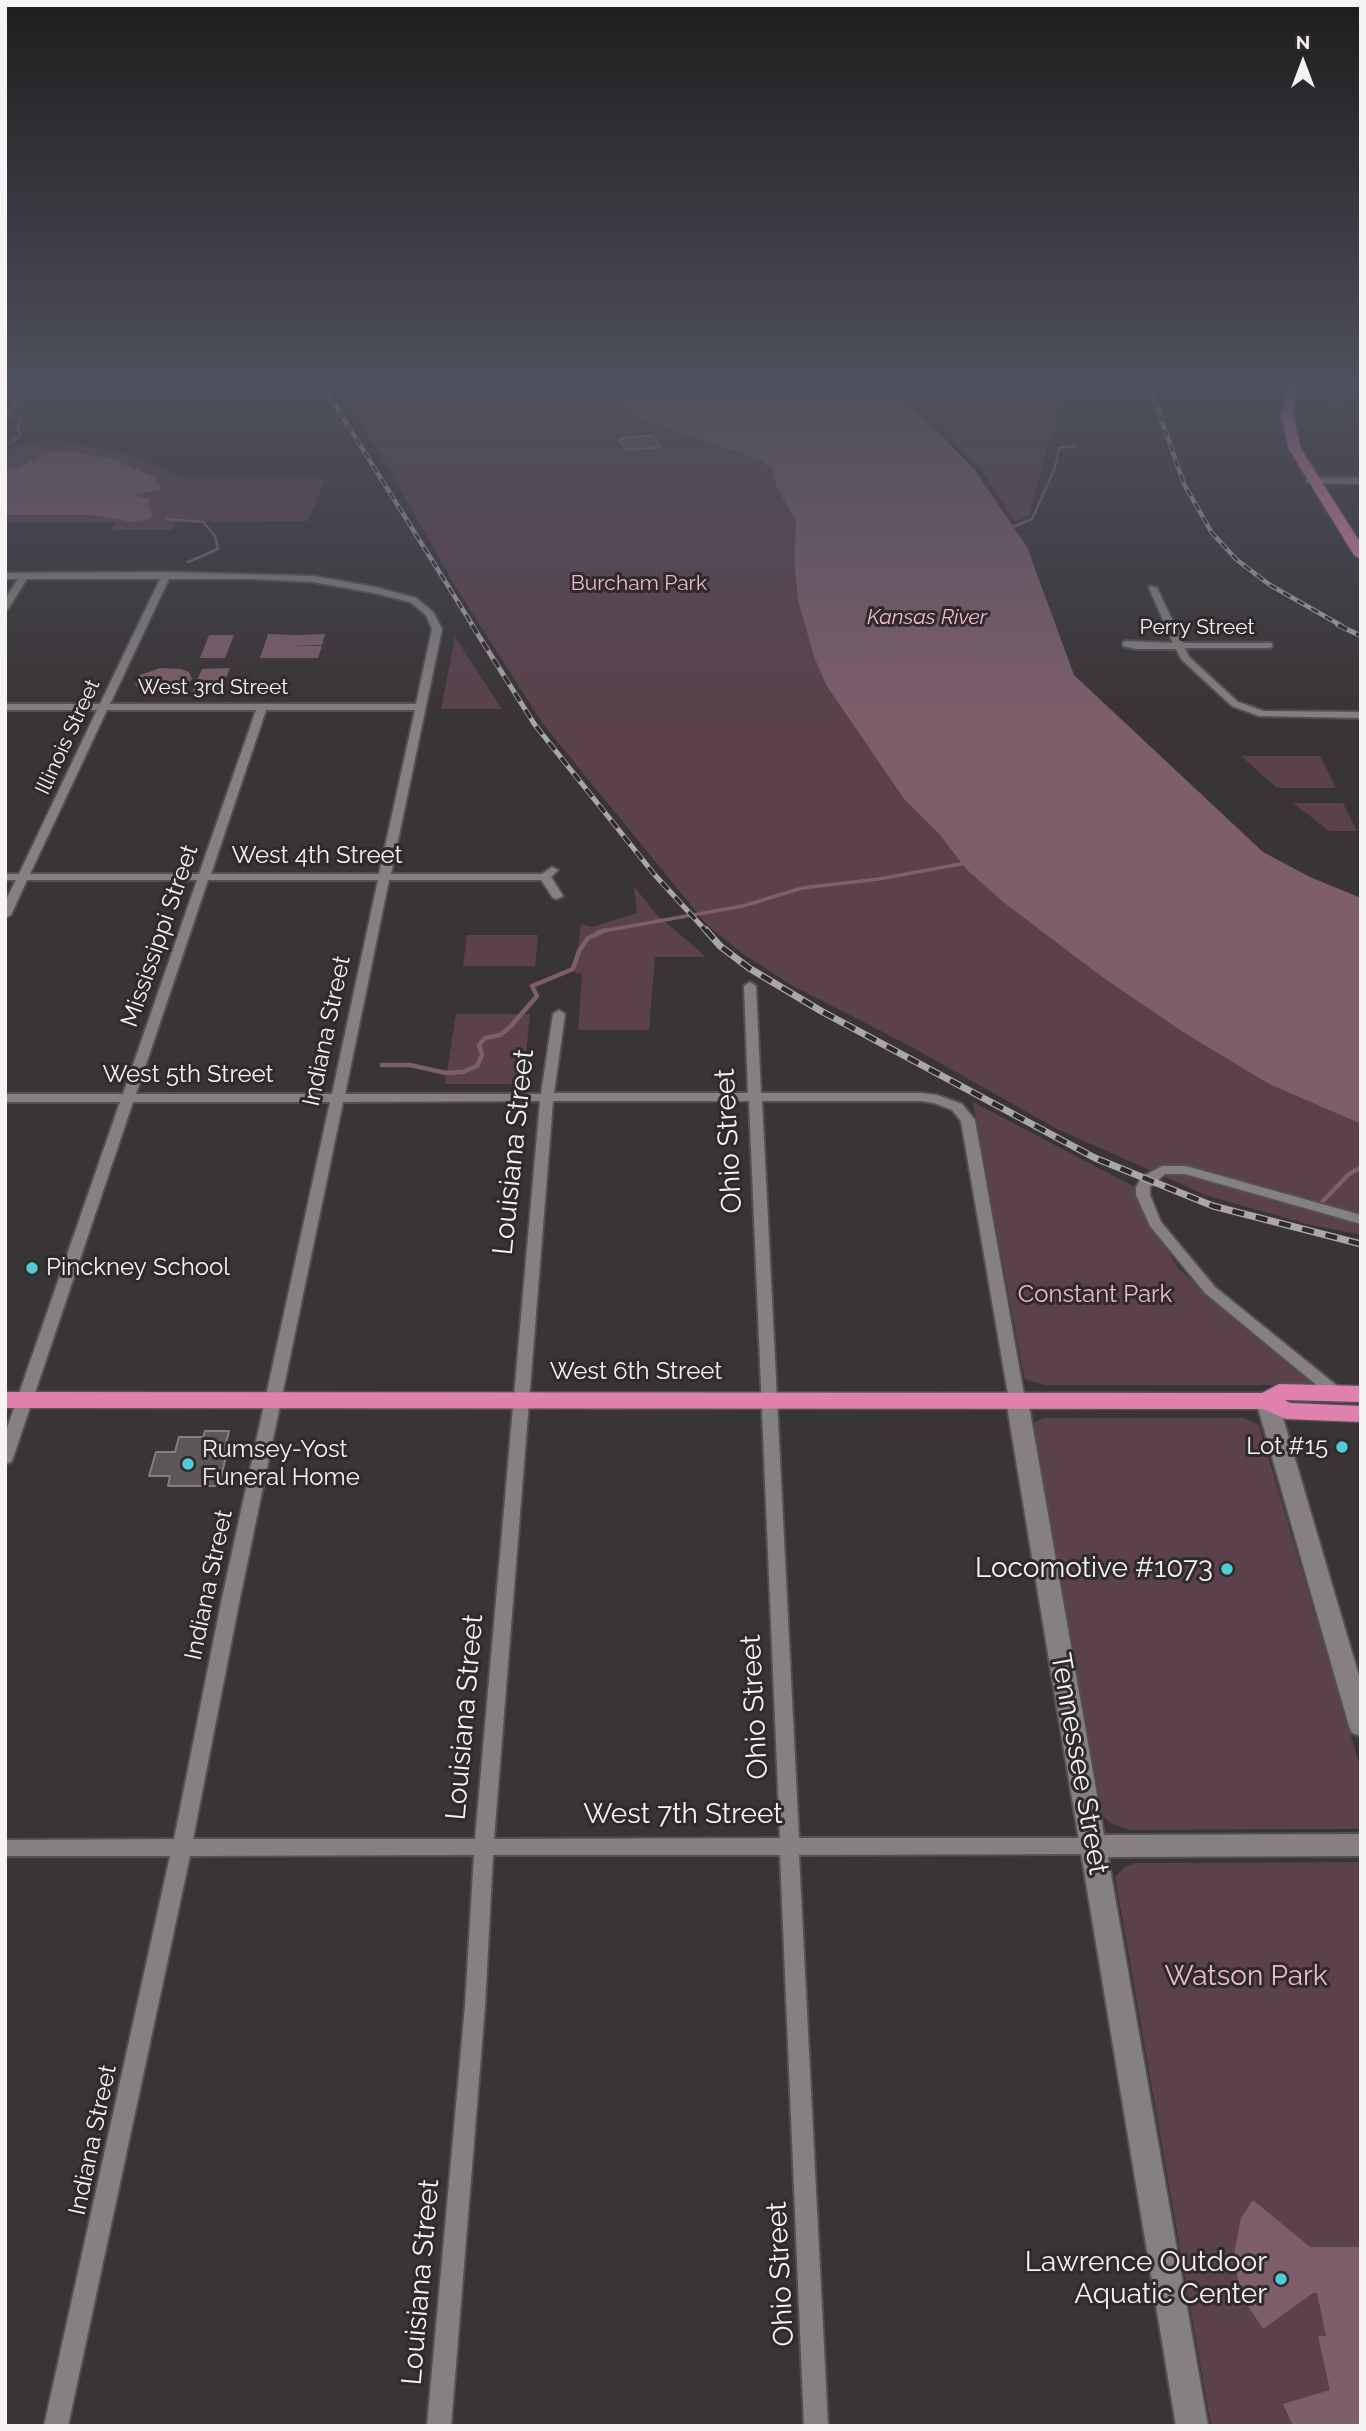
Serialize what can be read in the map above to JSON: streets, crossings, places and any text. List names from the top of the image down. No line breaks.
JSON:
{"streets":{"highway":["West 6th Street"],"main road":["Tennessee Street","West 7th Street"],"street":["Perry Street","West 3rd Street","Illinois Street","West 4th Street","Mississippi Street","Indiana Street","West 5th Street","Ohio Street","Louisiana Street"]},"crossings":[["West 3rd Street","Illinois Street"],["West 3rd Street","Mississippi Street"],["West 3rd Street","Indiana Street"],["Illinois Street","West 4th Street"],["Illinois Street","Indiana Street"],["West 4th Street","Mississippi Street"],["West 4th Street","Indiana Street"],["Mississippi Street","West 5th Street"],["Mississippi Street","West 6th Street"],["Indiana Street","West 5th Street"],["Indiana Street","West 6th Street"],["Indiana Street","West 7th Street"],["West 5th Street","Ohio Street"],["West 5th Street","Louisiana Street"],["West 5th Street","Tennessee Street"],["Ohio Street","West 6th Street"],["Ohio Street","West 7th Street"],["Louisiana Street","West 6th Street"],["Louisiana Street","West 7th Street"],["West 6th Street","Tennessee Street"],["Tennessee Street","West 7th Street"]],"water":["Kansas River"],"parks":["Burcham Park","Constant Park","Watson Park"],"places":["Pinckney School","Lot #15","Rumsey-Yost Funeral Home","Locomotive #1073","Lawrence Outdoor Aquatic Center"],"north":"top"}
